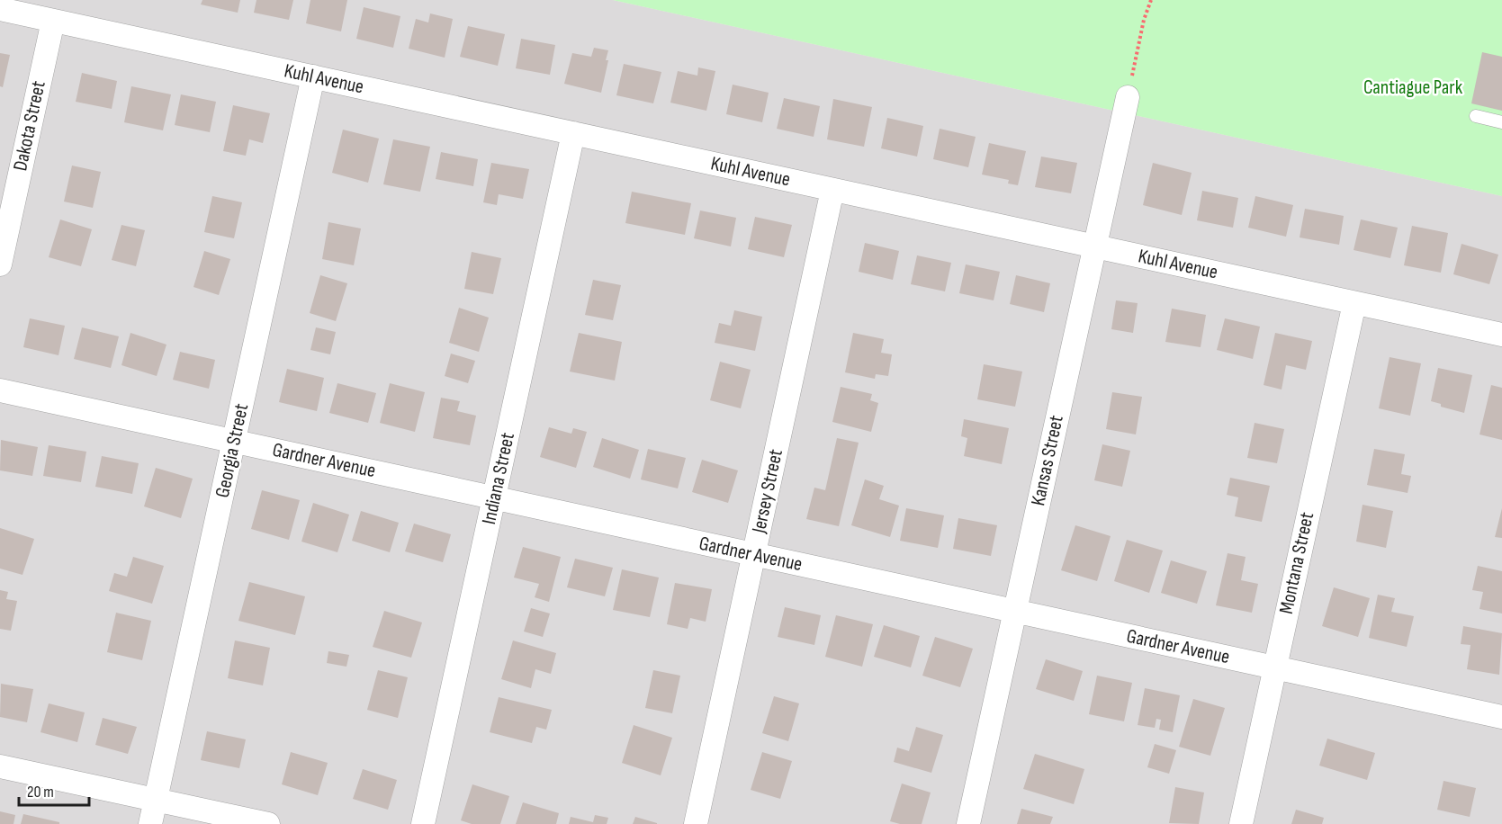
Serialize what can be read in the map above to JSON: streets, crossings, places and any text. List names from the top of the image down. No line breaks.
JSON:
{"streets":{"street":["Kuhl Avenue","Dakota Street","Georgia Street","Gardner Avenue","Kansas Street","Indiana Street","Jersey Street","Montana Street"]},"crossings":[["Kuhl Avenue","Dakota Street"],["Kuhl Avenue","Georgia Street"],["Kuhl Avenue","Kansas Street"],["Kuhl Avenue","Indiana Street"],["Kuhl Avenue","Jersey Street"],["Kuhl Avenue","Montana Street"],["Georgia Street","Gardner Avenue"],["Gardner Avenue","Kansas Street"],["Gardner Avenue","Indiana Street"],["Gardner Avenue","Jersey Street"],["Gardner Avenue","Montana Street"]],"parks":["Cantiague Park"],"scale_bar":"20 m"}
